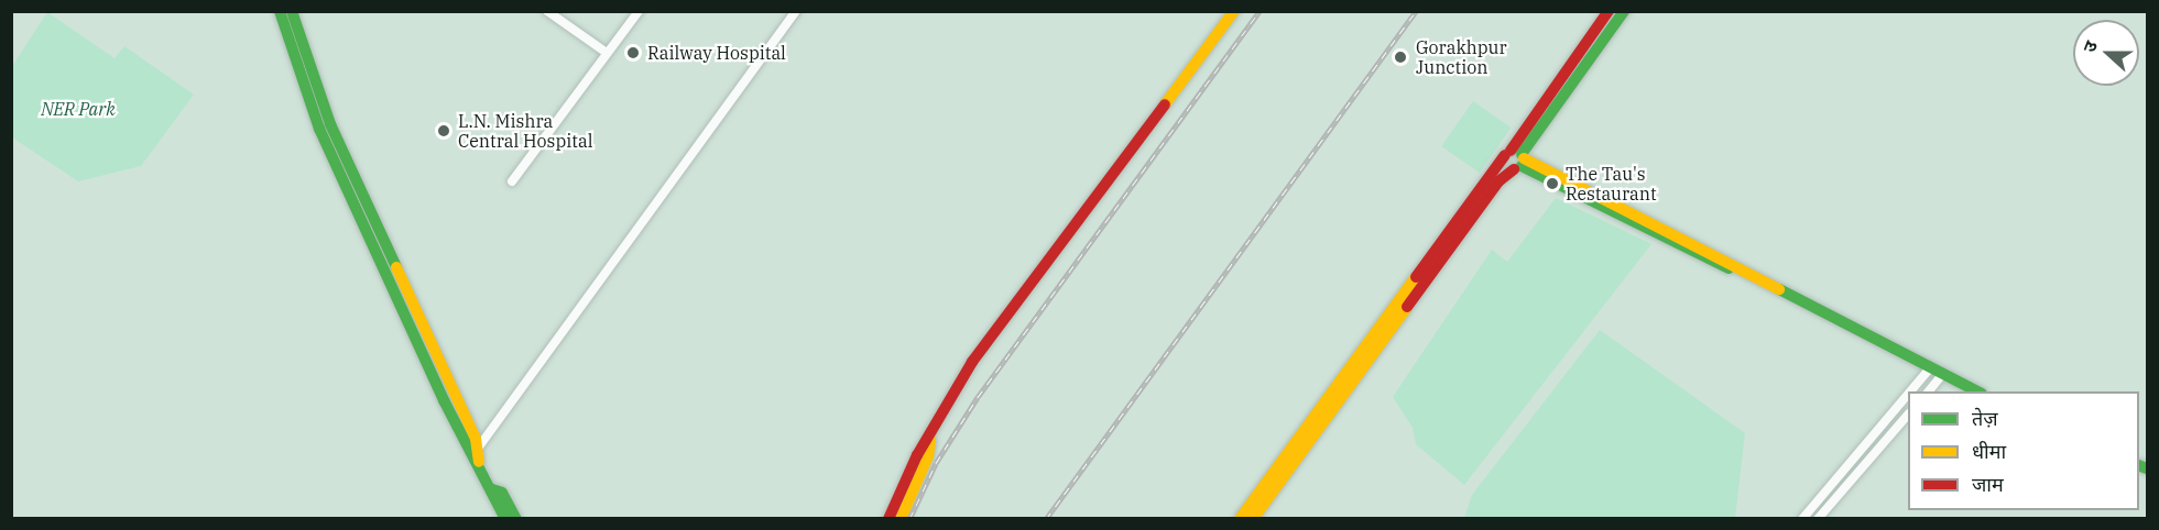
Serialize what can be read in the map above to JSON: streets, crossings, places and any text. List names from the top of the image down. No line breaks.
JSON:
{"parks":["NER Park"],"places":["Railway Hospital","Gorakhpur Junction","L.N. Mishra Central Hospital","The Tau's Restaurant"],"legend":["तेज़","धीमा","जाम"],"north":"left"}
